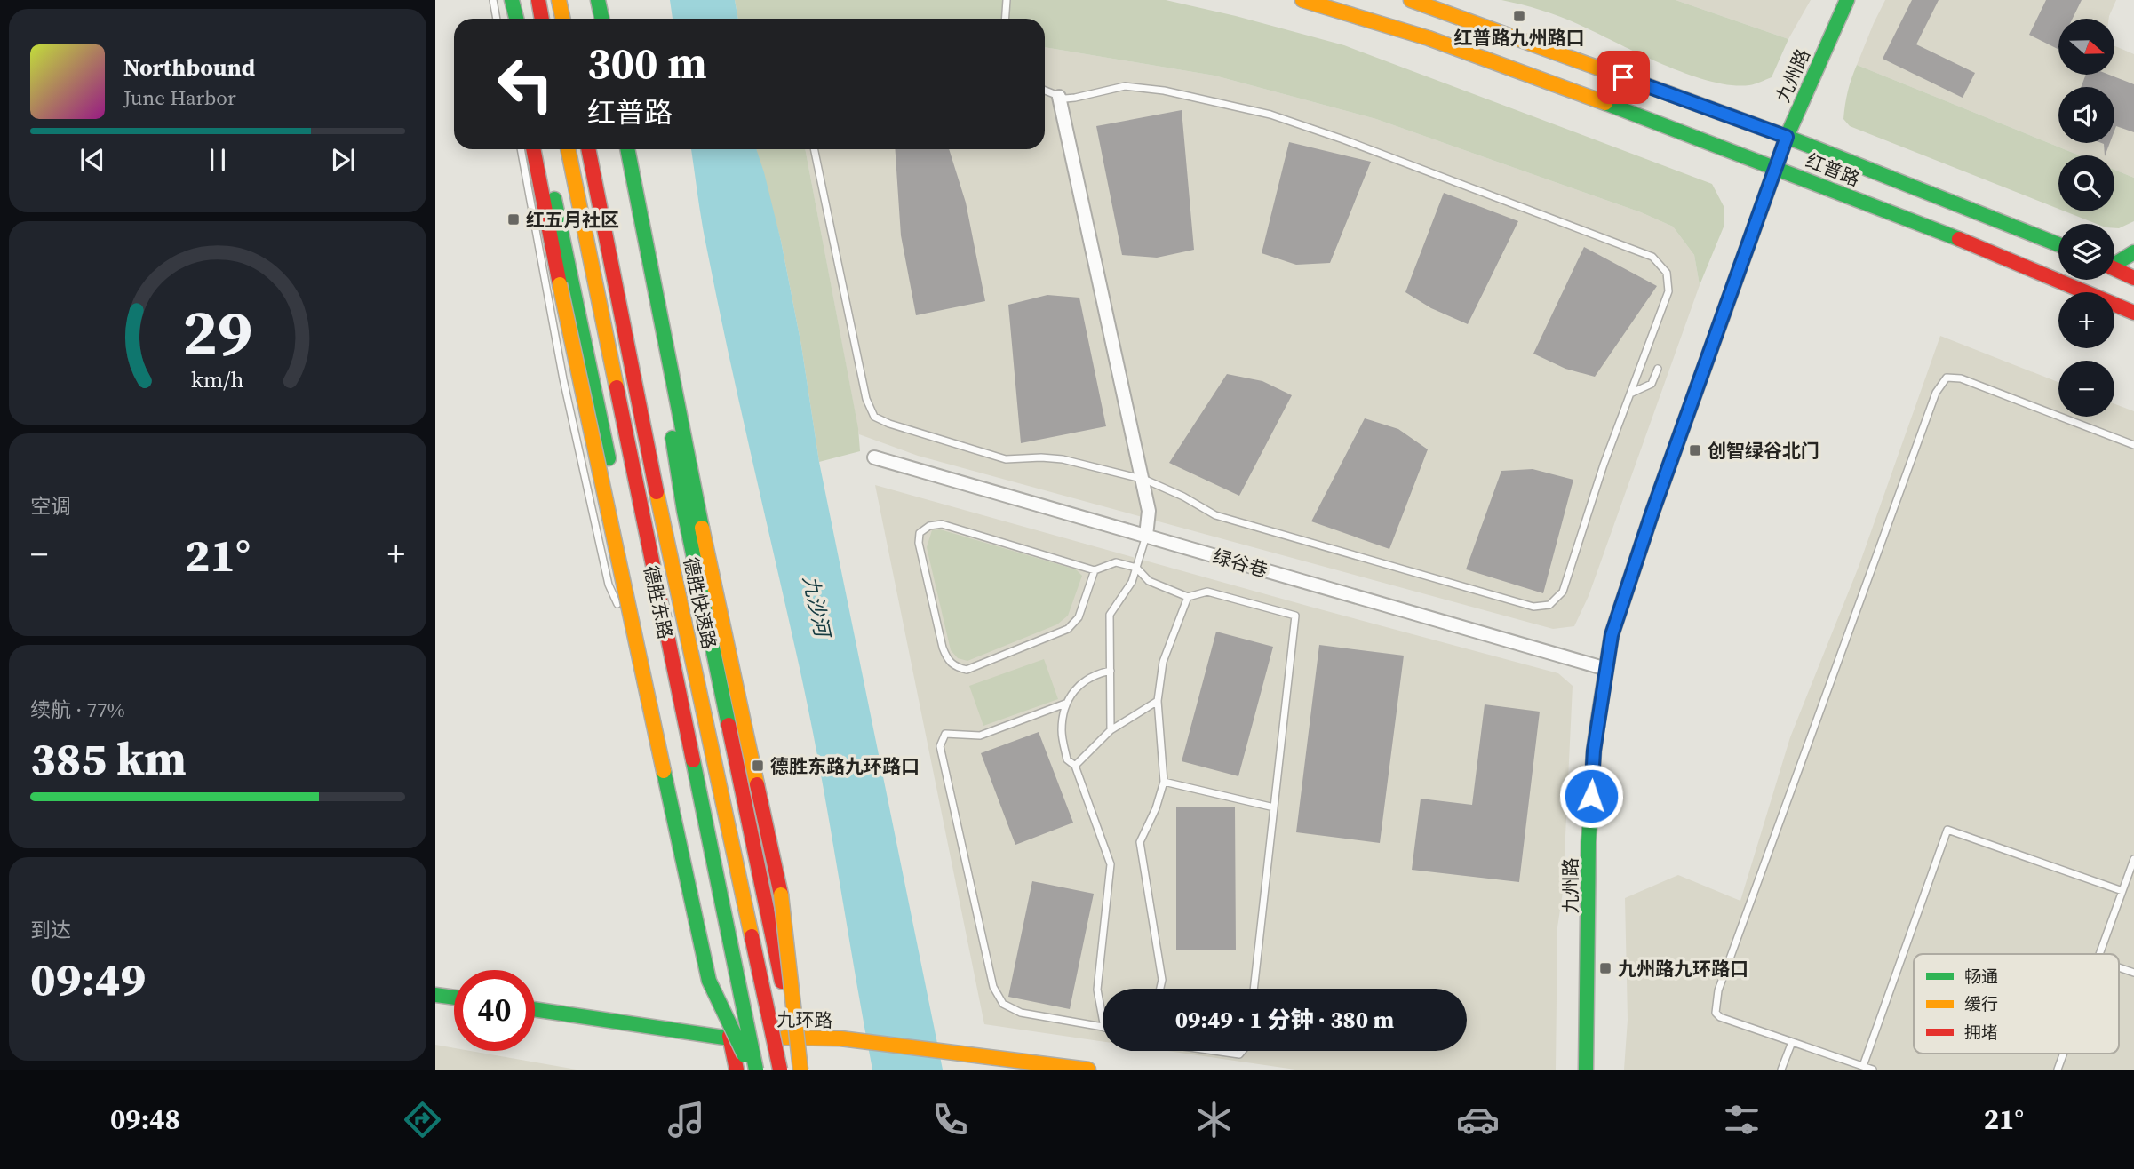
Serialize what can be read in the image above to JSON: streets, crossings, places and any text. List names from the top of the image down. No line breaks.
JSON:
{"streets":{"main road":["九州路","红普路","德胜东路","德胜快速路","九环路"],"street":["绿谷巷"]},"crossings":[["九州路","红普路"],["九州路","绿谷巷"],["德胜东路","九环路"]],"water":["九沙河"],"places":{"transit":["红普路九州路口","红五月社区","创智绿谷北门","德胜东路九环路口","九州路九环路口"]},"legend":["畅通","缓行","拥堵"],"north":"right","page":{"map_buttons":["+","−"],"turn":["300 m","红普路"],"song":["Northbound","June Harbor"],"tile":["空调",["续航 · 77%","385 km"],["到达","09:49"]],"heat":["−","21°","+"],"limit":"40","trip":"09:49 · 1 分钟 · 380 m","tabs":["09:48","21°"],"gauge":["29","km/h"]}}
